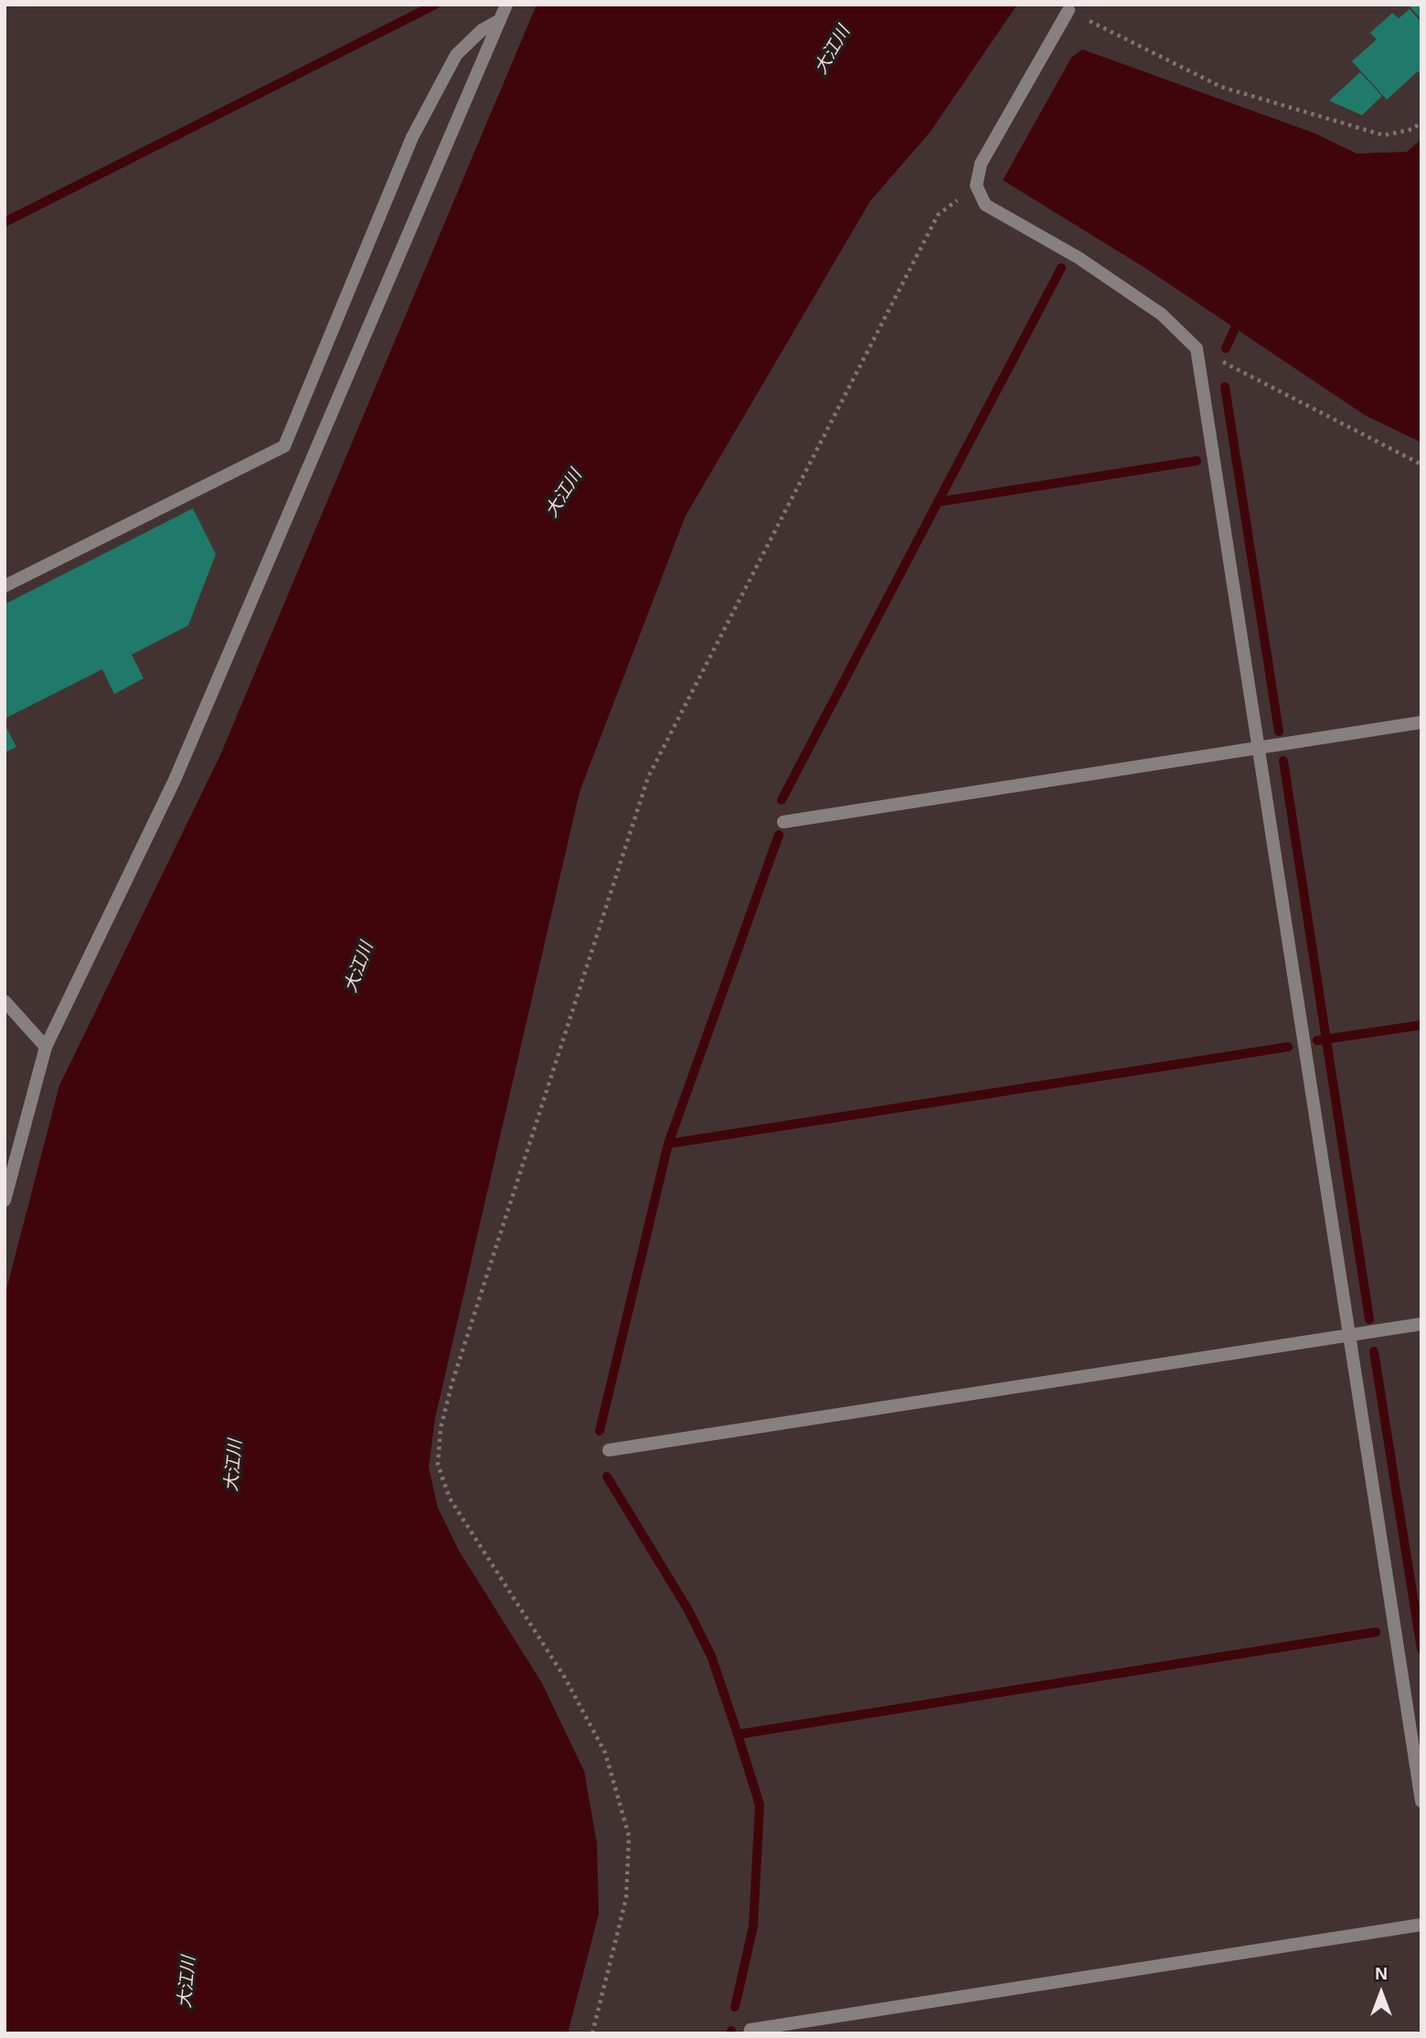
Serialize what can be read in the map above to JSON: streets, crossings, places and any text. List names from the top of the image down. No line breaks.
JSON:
{"water":["大江川"],"north":"top"}
